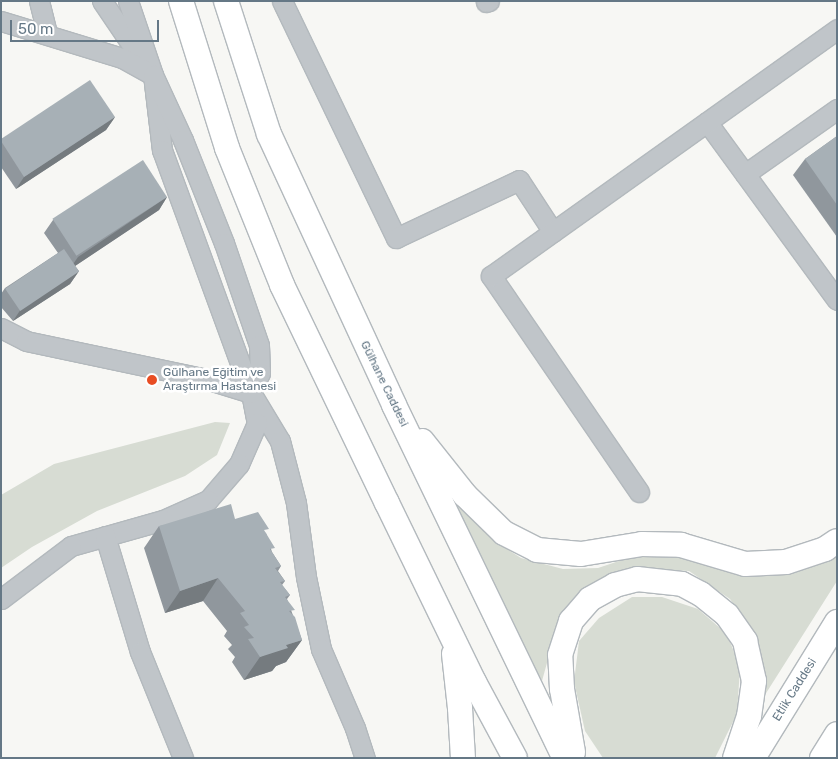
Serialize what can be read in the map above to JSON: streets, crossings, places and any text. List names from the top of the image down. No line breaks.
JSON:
{"streets":{"main road":["Gülhane Caddesi","Etlik Caddesi"]},"places":["Gülhane Eğitim ve Araştırma Hastanesi"],"scale_bar":"50 m"}
